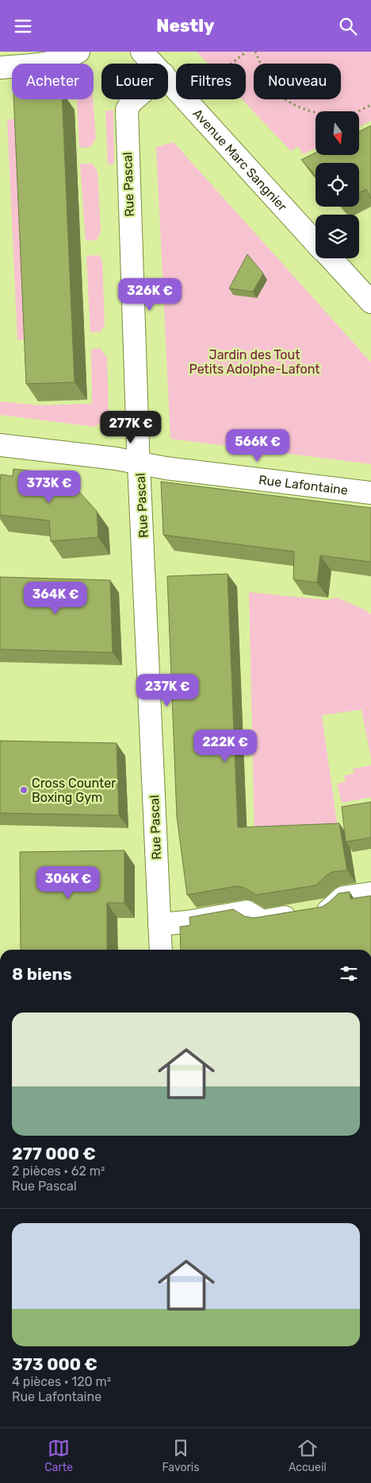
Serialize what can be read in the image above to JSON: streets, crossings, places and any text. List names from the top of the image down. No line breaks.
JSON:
{"streets":{"street":["Avenue Marc Sangnier","Rue Pascal","Rue Lafontaine"]},"crossings":[["Rue Pascal","Rue Lafontaine"]],"parks":["Jardin des Tout Petits Adolphe-Lafont"],"places":["Cross Counter Boxing Gym"],"north":"bottom","page":{"header":"Nestly","chip":["Acheter","Louer","Filtres","Nouveau"],"price":["326K €","277K €","566K €","373K €","364K €","237K €","222K €","306K €"],"heading":"8 biens","list":[{"name":"277 000 €","note":"2 pièces · 62 m² · Rue Pascal"},{"name":"373 000 €","note":"4 pièces · 120 m² · Rue Lafontaine"}],"tabs":["Carte","Favoris","Accueil"]}}
